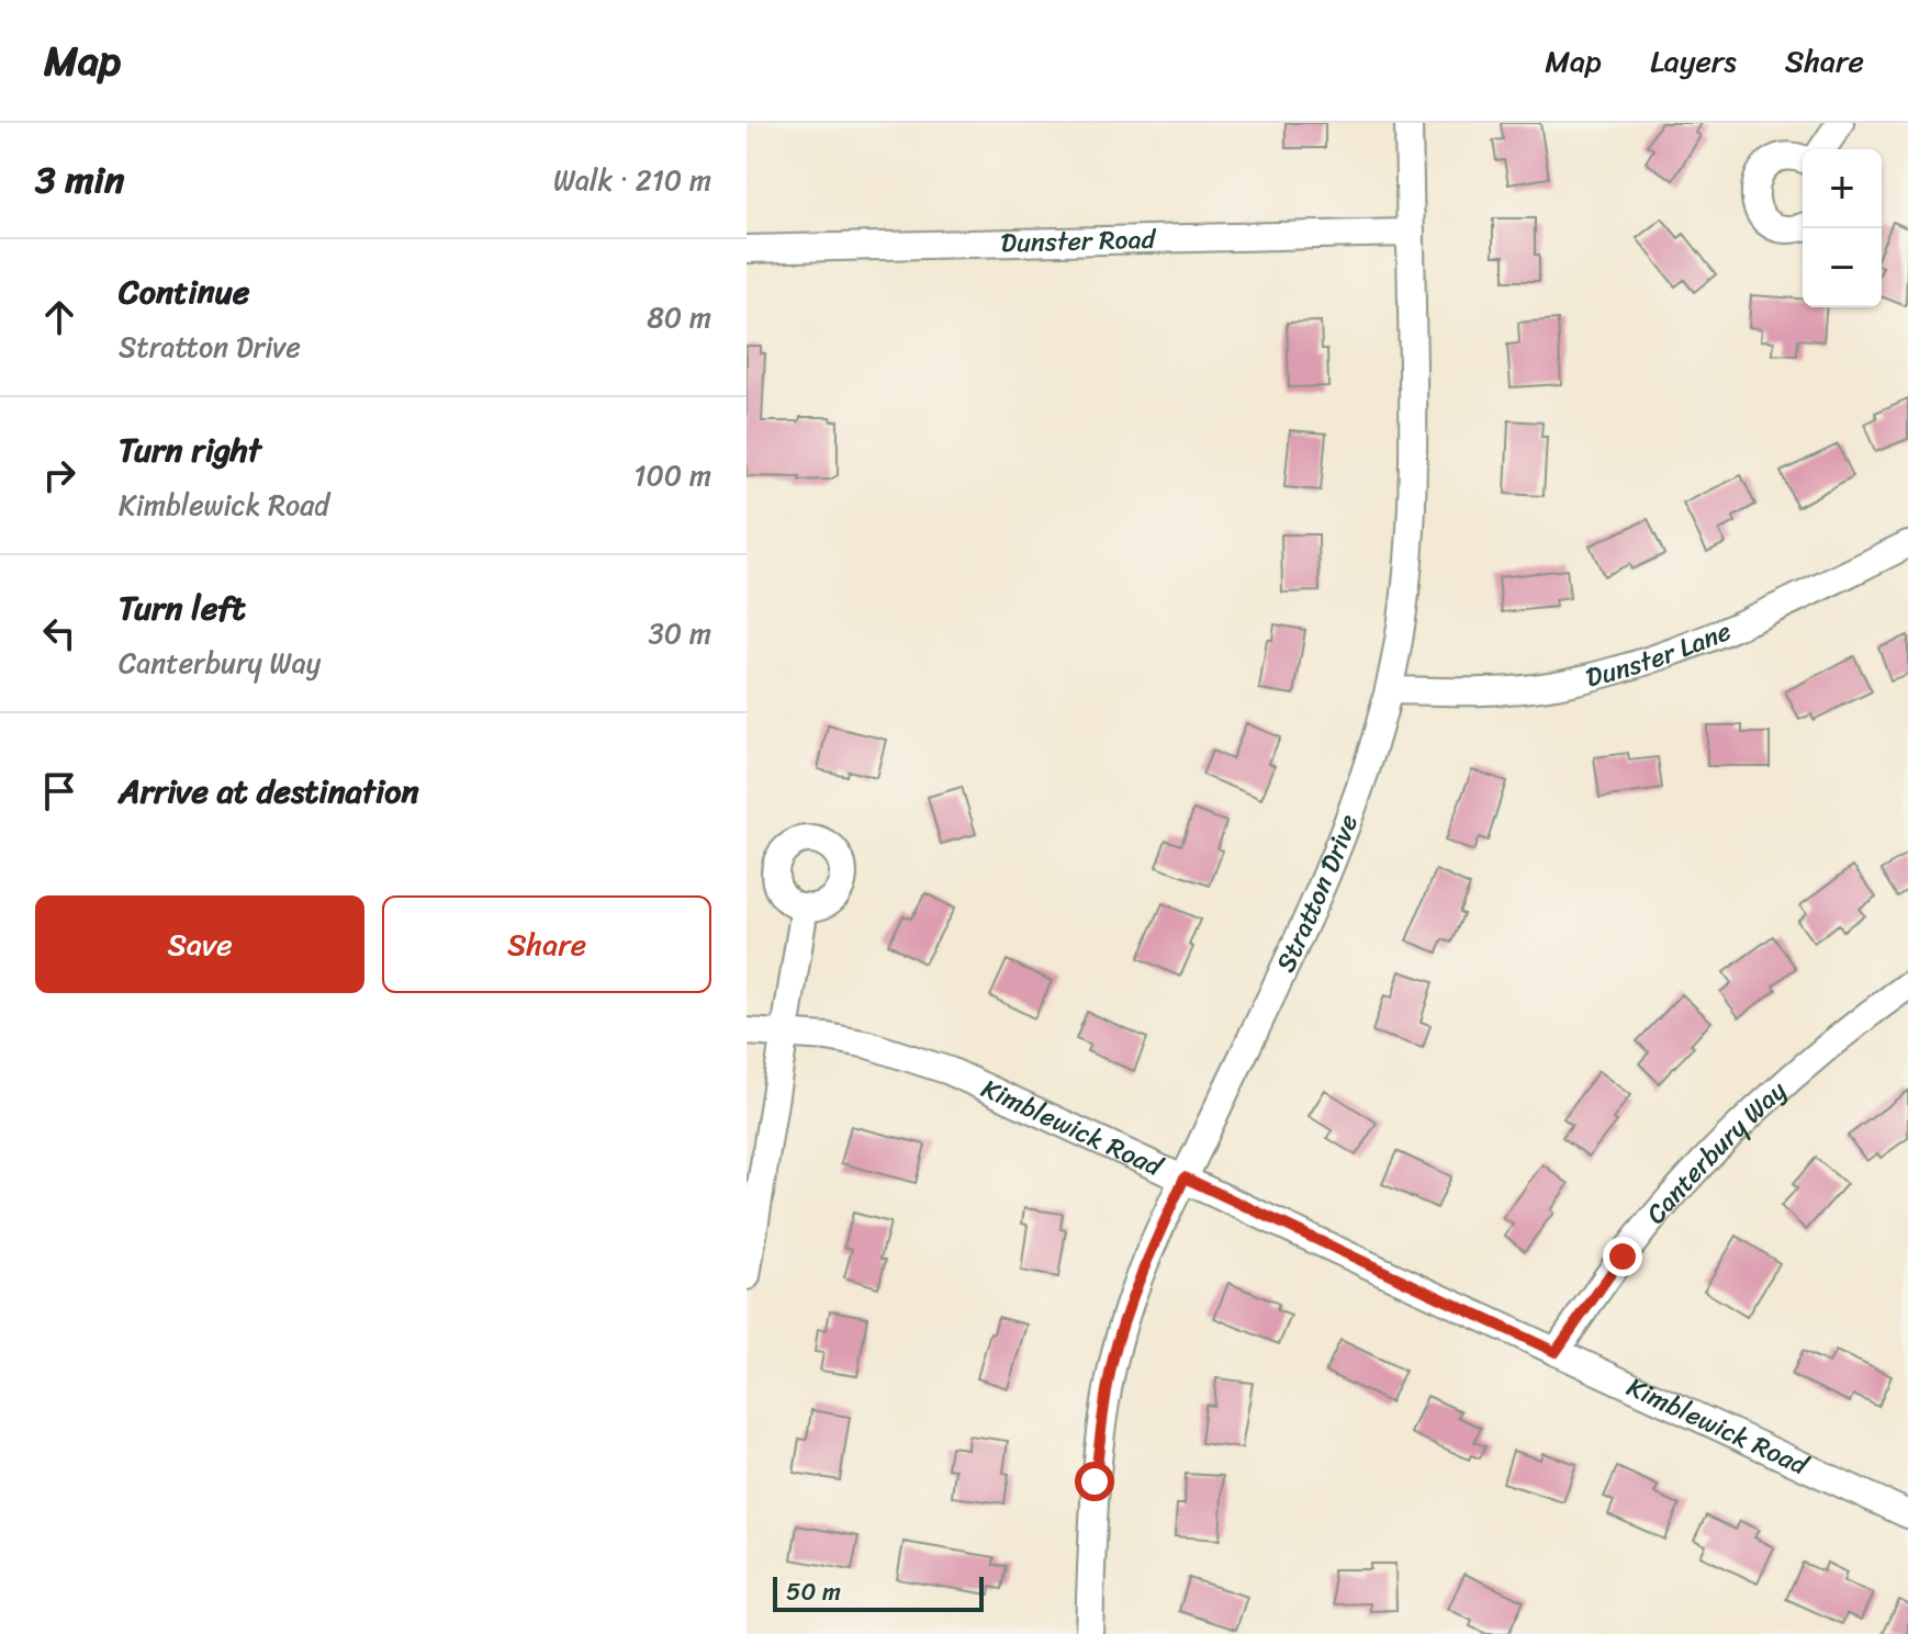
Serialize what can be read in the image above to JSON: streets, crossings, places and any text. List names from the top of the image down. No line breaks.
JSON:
{"streets":{"street":["Dunster Road","Dunster Lane","Stratton Drive","Kimblewick Road","Canterbury Way"]},"crossings":[["Dunster Road","Stratton Drive"],["Dunster Lane","Stratton Drive"],["Stratton Drive","Kimblewick Road"],["Kimblewick Road","Canterbury Way"]],"scale_bar":"50 m","page":{"header":"Map","nav":["Map","Layers","Share"],"heading":["3 min","Walk · 210 m"],"map_buttons":["+","−"],"list":[["Continue","Stratton Drive","80 m"],["Turn right","Kimblewick Road","100 m"],["Turn left","Canterbury Way","30 m"],"Arrive at destination"],"buttons":["Save","Share"],"scale":"50 m"}}
